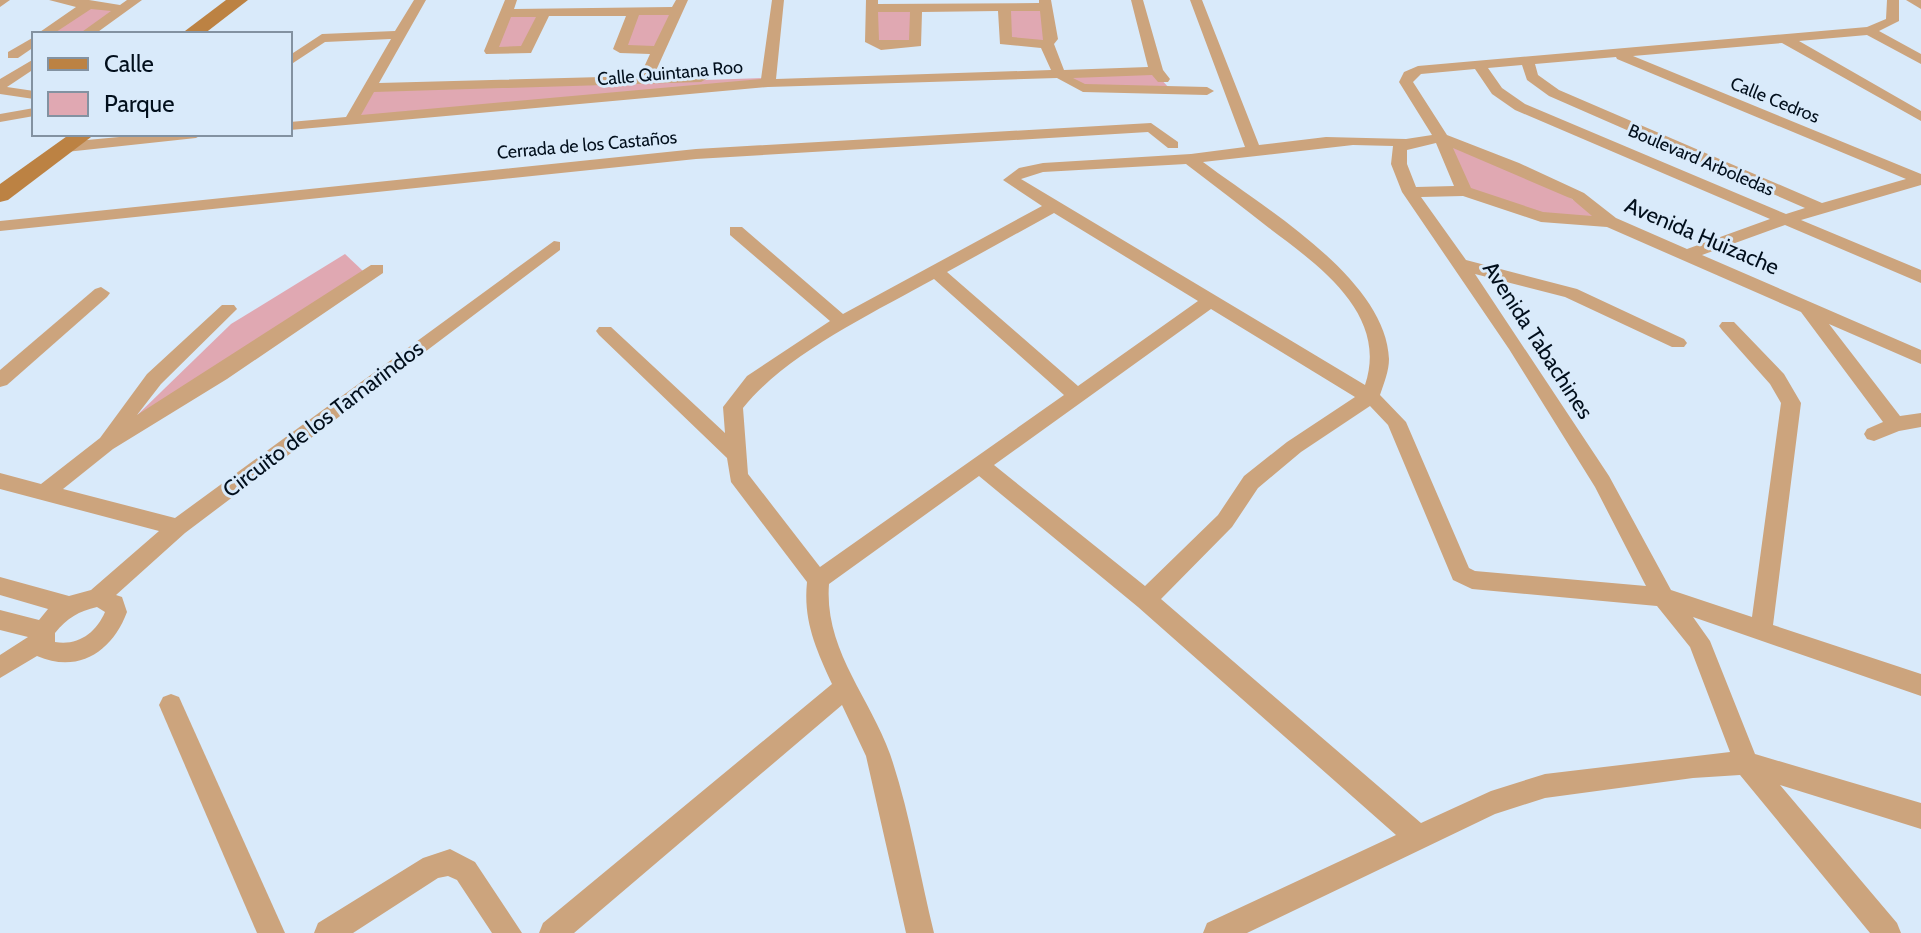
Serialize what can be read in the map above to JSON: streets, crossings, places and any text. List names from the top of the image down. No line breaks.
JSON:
{"streets":{"street":["Calle Quintana Roo","Calle Cedros","Cerrada de los Castaños","Boulevard Arboledas","Avenida Huizache","Avenida Tabachines","Circuito de los Tamarindos"]},"legend":["Calle","Parque"]}
